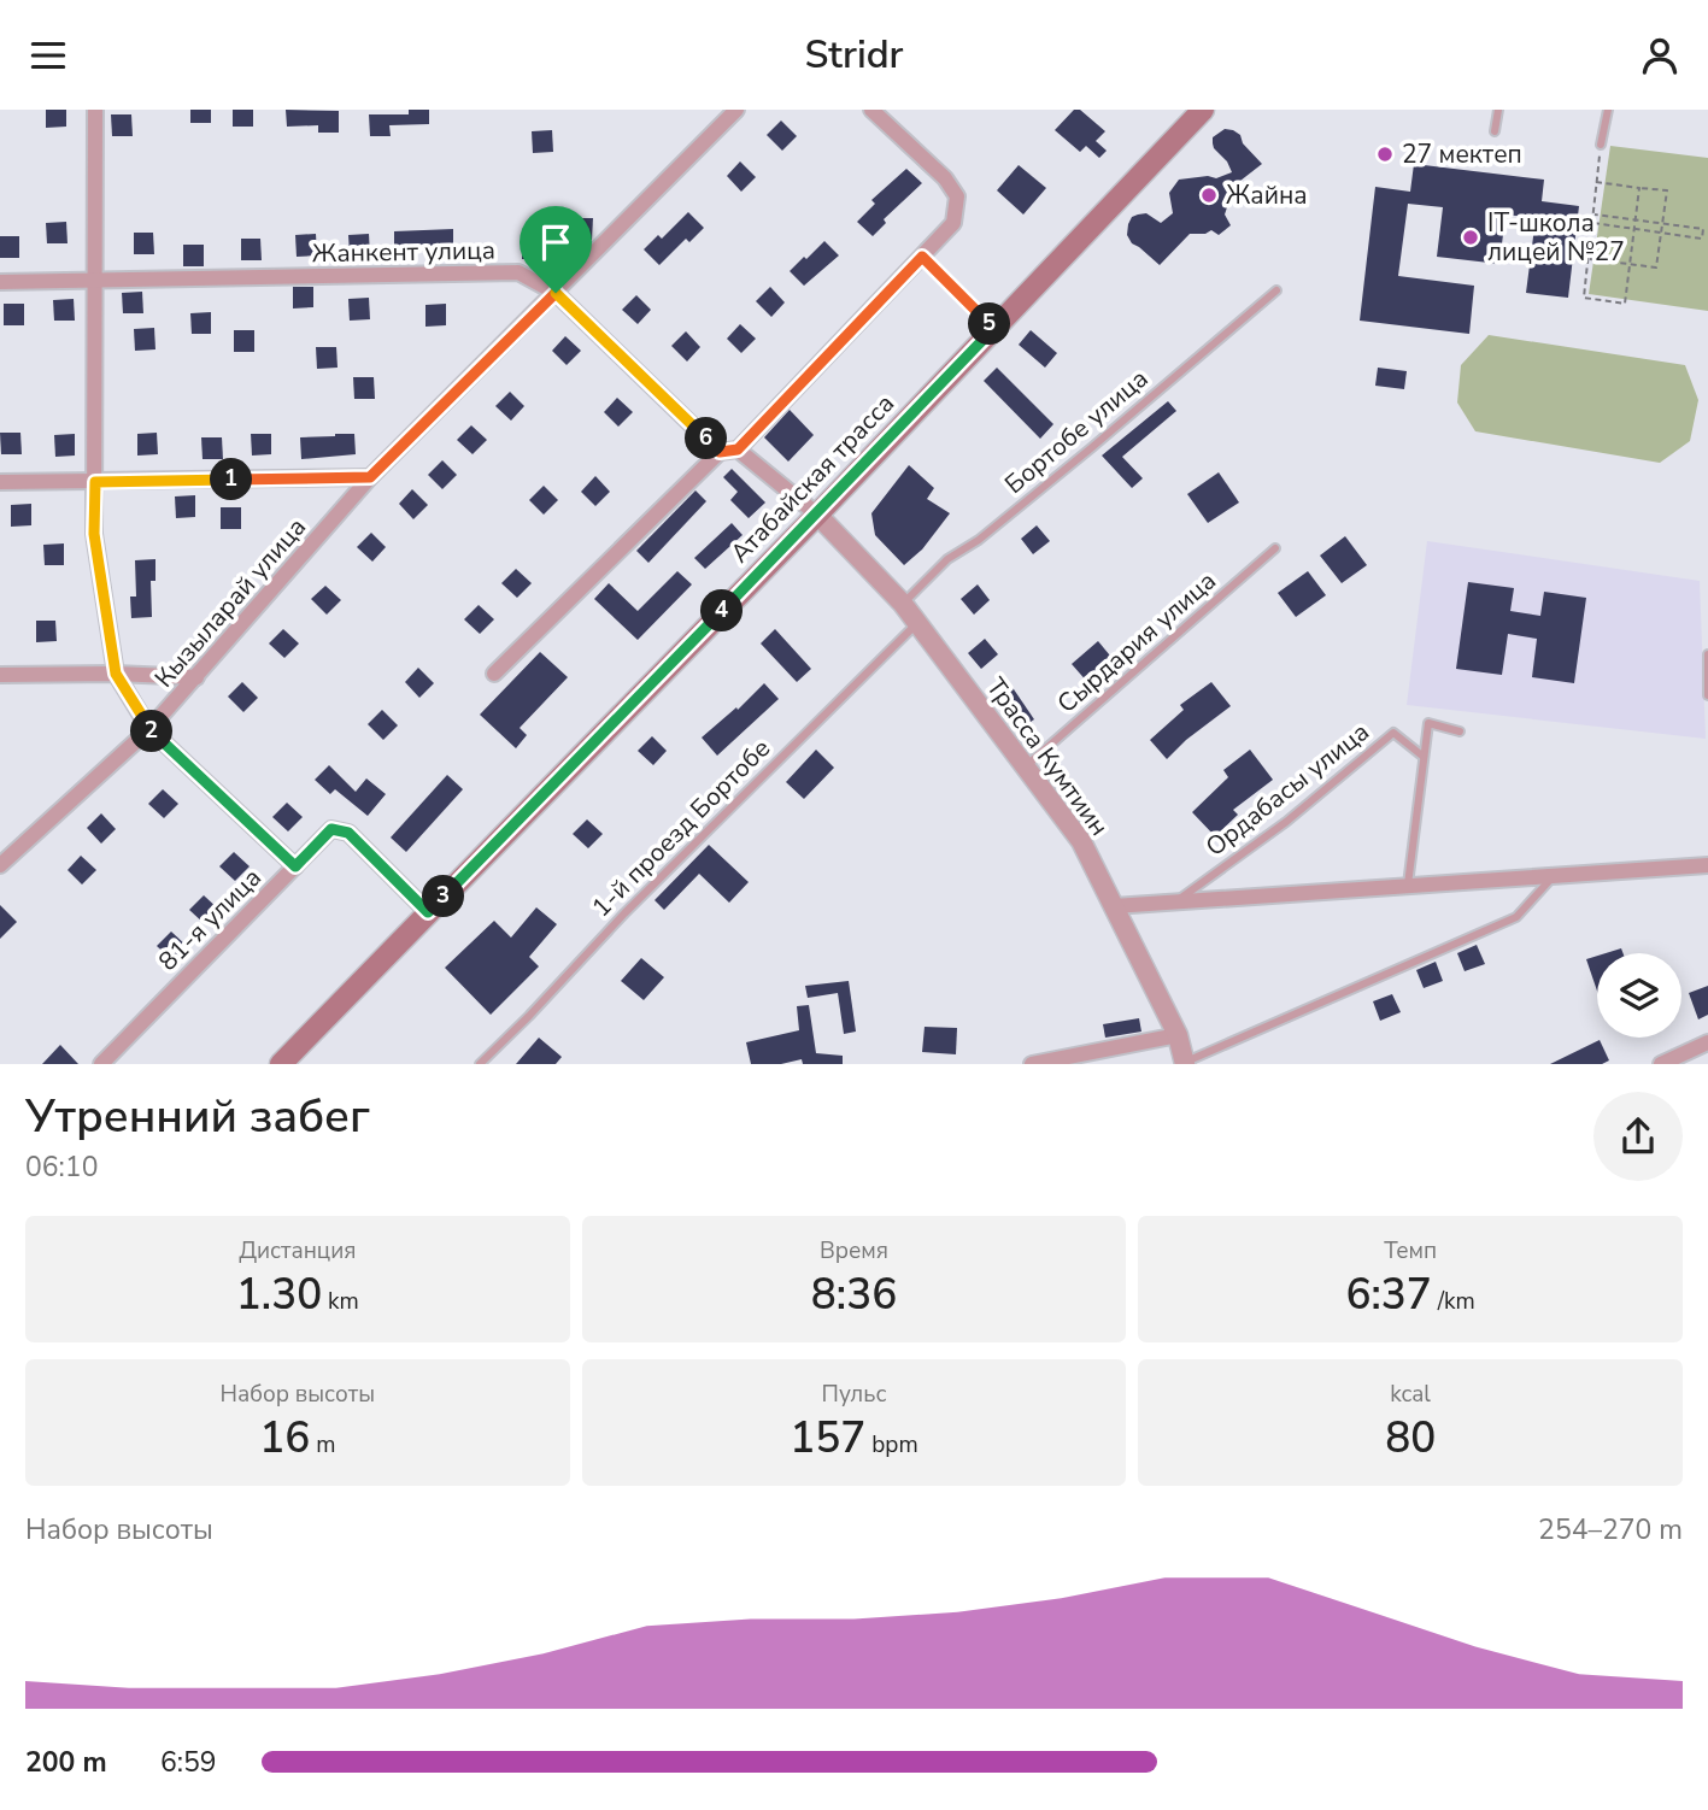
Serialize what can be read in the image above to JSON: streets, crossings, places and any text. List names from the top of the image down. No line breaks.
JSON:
{"streets":{"main road":["Атабайская трасса"],"street":["Жанкент улица","Кызыларай улица","Трасса Кумтиин","81-я улица"],"lane":["Бортобе улица","Сырдария улица","Ордабасы улица","1-й проезд Бортобе"]},"crossings":[["Жанкент улица","Кызыларай улица"],["Бортобе улица","Трасса Кумтиин"],["Атабайская трасса","Трасса Кумтиин"],["Атабайская трасса","81-я улица"],["Сырдария улица","Трасса Кумтиин"],["Трасса Кумтиин","1-й проезд Бортобе"]],"places":["27 мектеп","Жайна","IT-школа лицей №27"],"page":{"header":"Stridr","pins":["5","6","1","4","2","3"],"heading":["Утренний забег","06:10"],"stats":[["Дистанция","1.30 km"],["Время","8:36"],["Темп","6:37 /km"],["Набор высоты","16 m"],["Пульс","157 bpm"],["kcal","80"]],"chart":["Набор высоты","254–270 m"],"list":[{"name":"200 m","note":"6:59"}]}}
